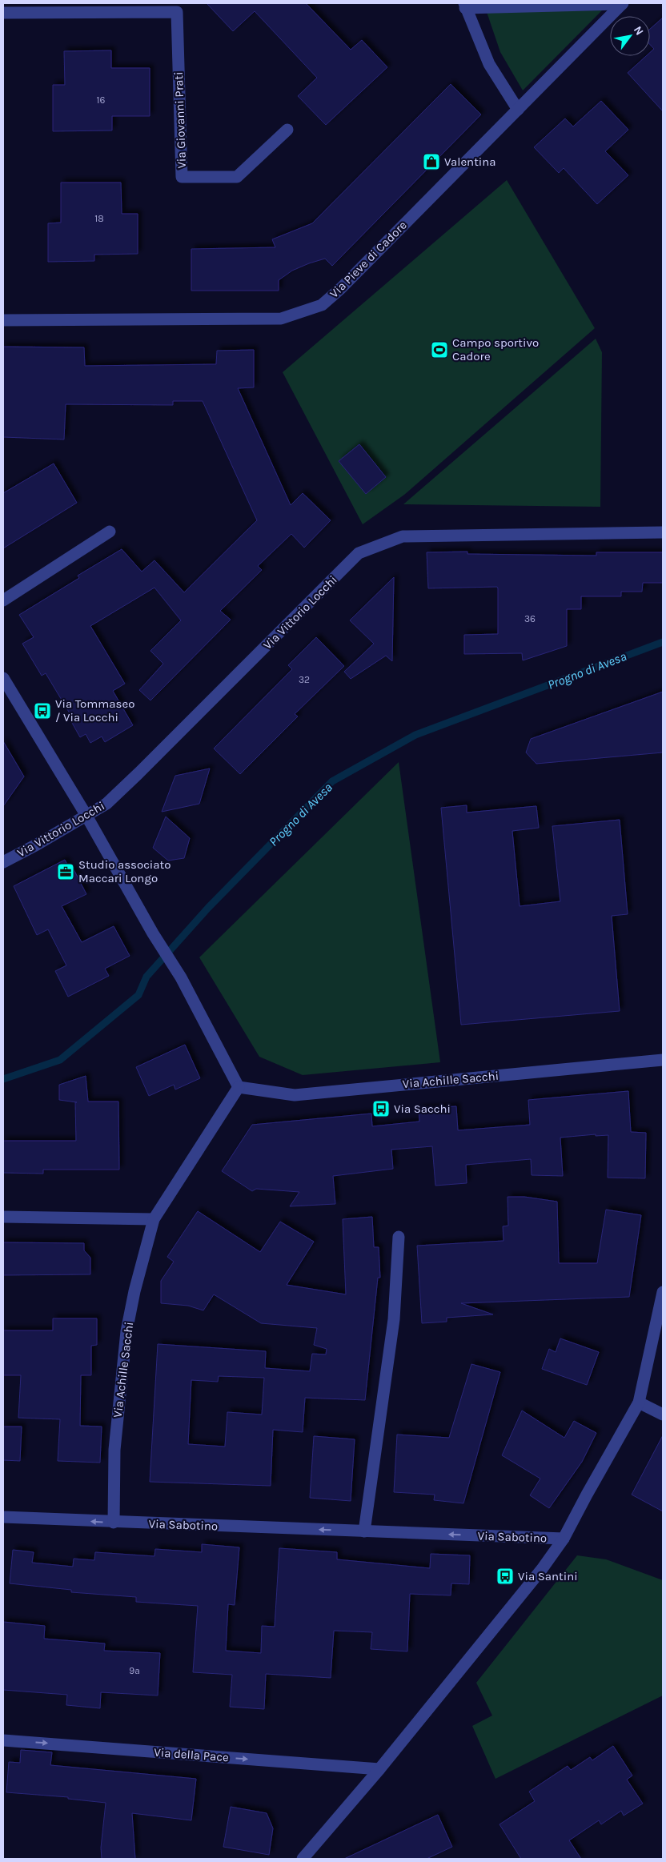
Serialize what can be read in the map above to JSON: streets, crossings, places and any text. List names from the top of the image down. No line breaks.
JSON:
{"streets":{"street":["Via Giovanni Prati","Via Pieve di Cadore","Via Vittorio Locchi","Via Achille Sacchi","Via Sabotino","Via della Pace"]},"crossings":[["Via Achille Sacchi","Via Sabotino"]],"one_way":["Via Sabotino","Via della Pace"],"water":["Progno di Avesa"],"places":{"shop":["Valentina"],"sports":["Campo sportivo Cadore"],"bus stop":["Via Tommaseo / Via Locchi","Via Sacchi","Via Santini"],"office":["Studio associato Maccari Longo"]},"house_numbers":["16","18","36","32","9a"],"north":"top right"}
